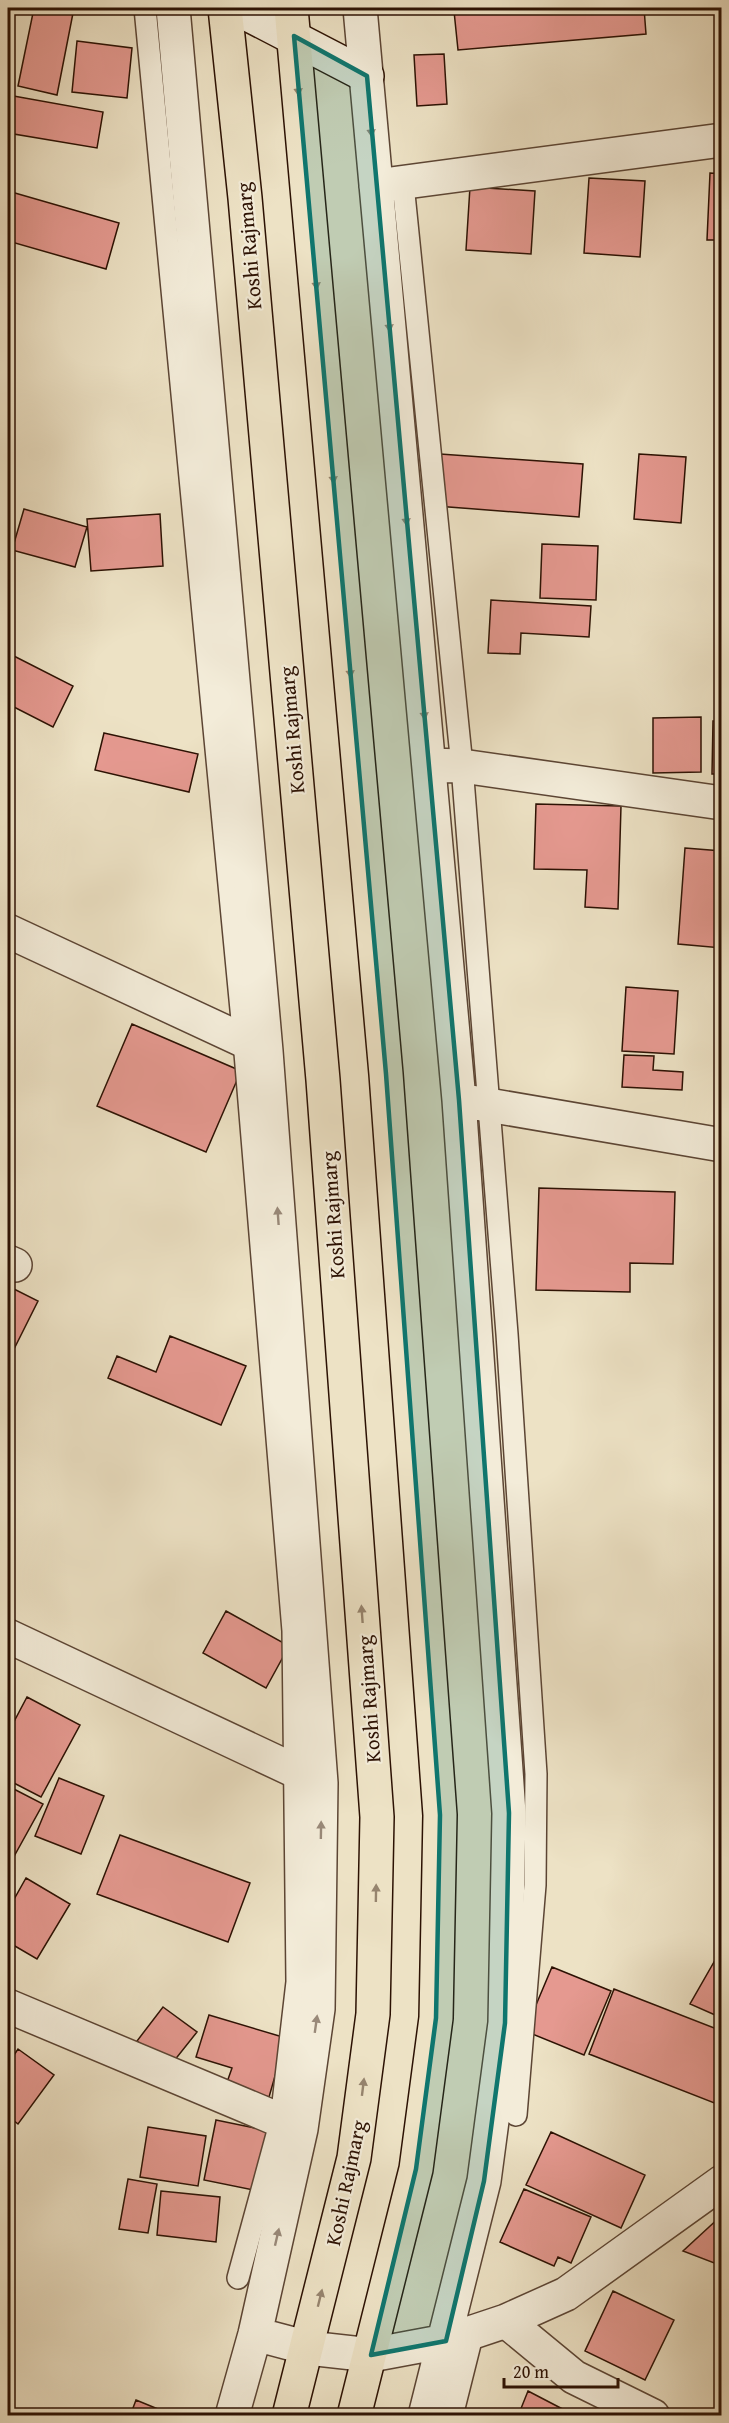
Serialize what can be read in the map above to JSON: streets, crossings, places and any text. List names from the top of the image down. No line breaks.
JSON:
{"streets":{"main road":["Koshi Rajmarg"]},"scale_bar":"20 m"}
